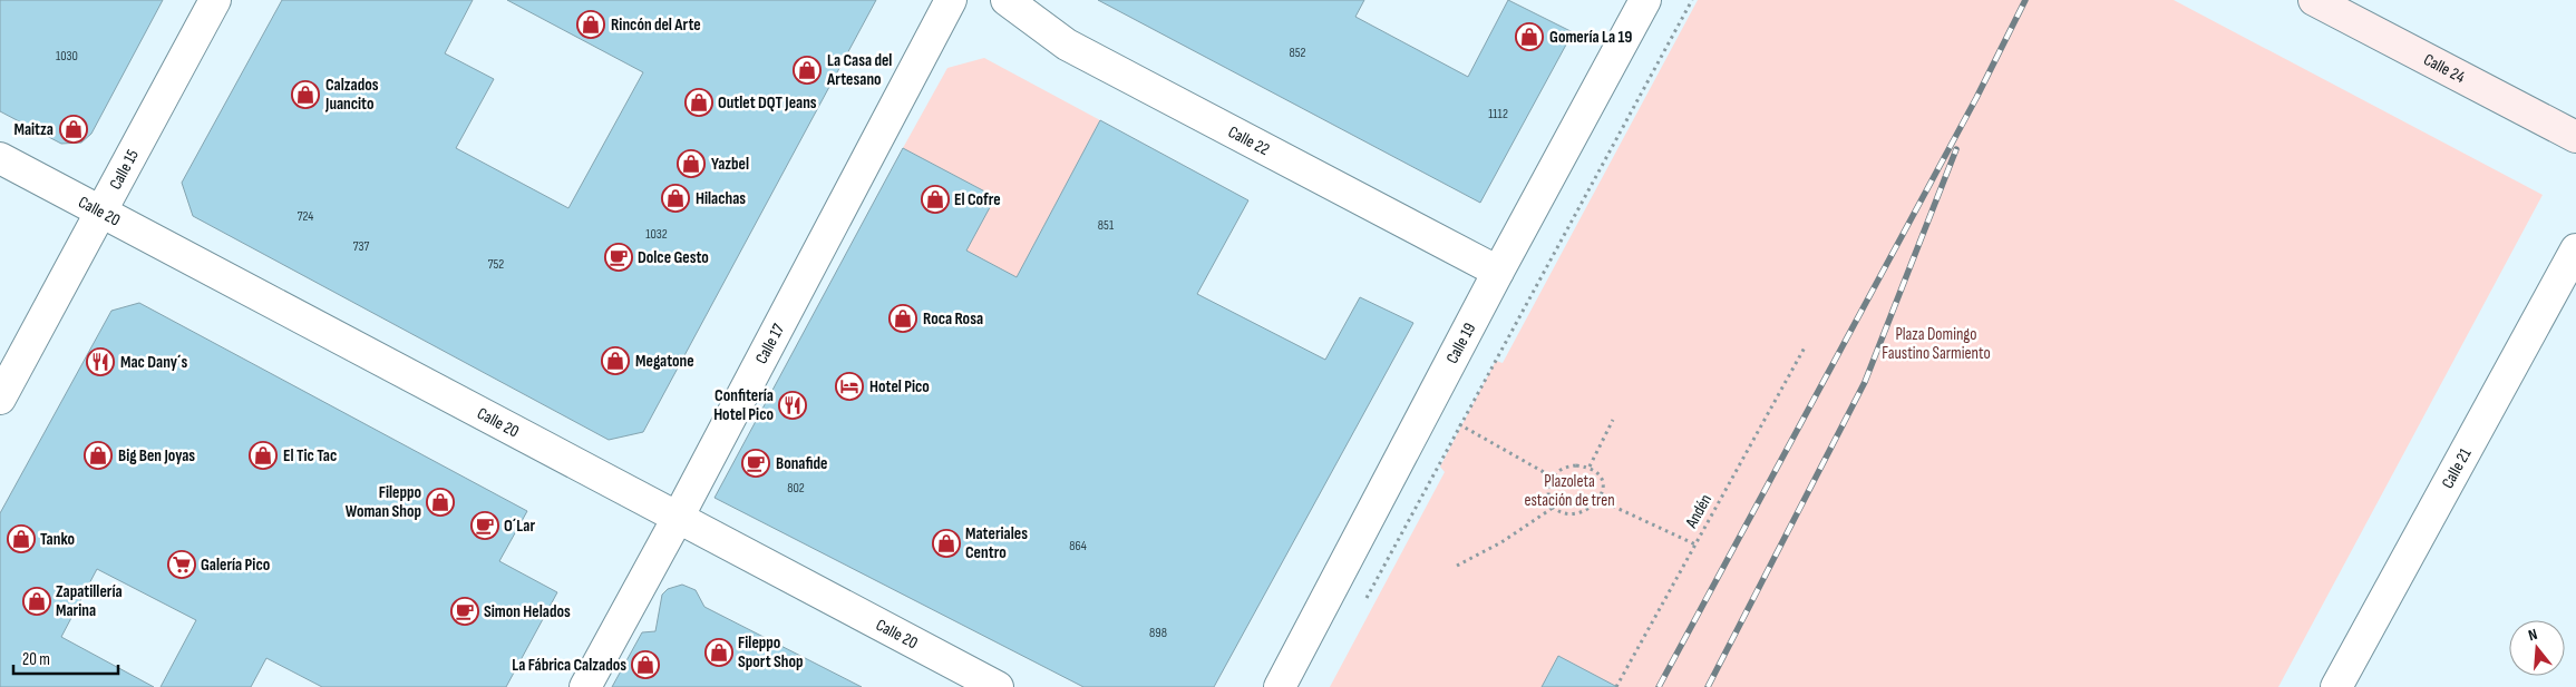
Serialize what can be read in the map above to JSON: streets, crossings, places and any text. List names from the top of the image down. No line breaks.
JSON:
{"streets":{"street":["Calle 24","Calle 22","Calle 15","Calle 20","Calle 19","Calle 17","Calle 21"],"path":["Andén"]},"crossings":[["Calle 22","Calle 19"],["Calle 15","Calle 20"],["Calle 20","Calle 17"]],"parks":["Plaza Domingo Faustino Sarmiento","Plazoleta estación de tren"],"places":{"shop":["Rincón del Arte","Gomería La 19","La Casa del Artesano","Calzados Juancito","Outlet DQT Jeans","Maitza","Yazbel","Hilachas","El Cofre","Roca Rosa","Megatone","Big Ben Joyas","El Tic Tac","Fileppo Woman Shop","Tanko","Materiales Centro","Zapatillería Marina","Fileppo Sport Shop","La Fábrica Calzados"],"cafe":["Dolce Gesto","Bonafide","O´Lar","Simon Helados"],"restaurant":["Mac Dany´s","Confitería Hotel Pico"],"hotel":["Hotel Pico"],"supermarket":["Galería Pico"]},"house_numbers":["852","1030","1112","724","851","1032","737","752","802","864","898"],"scale_bar":"20 m","north":"top"}
